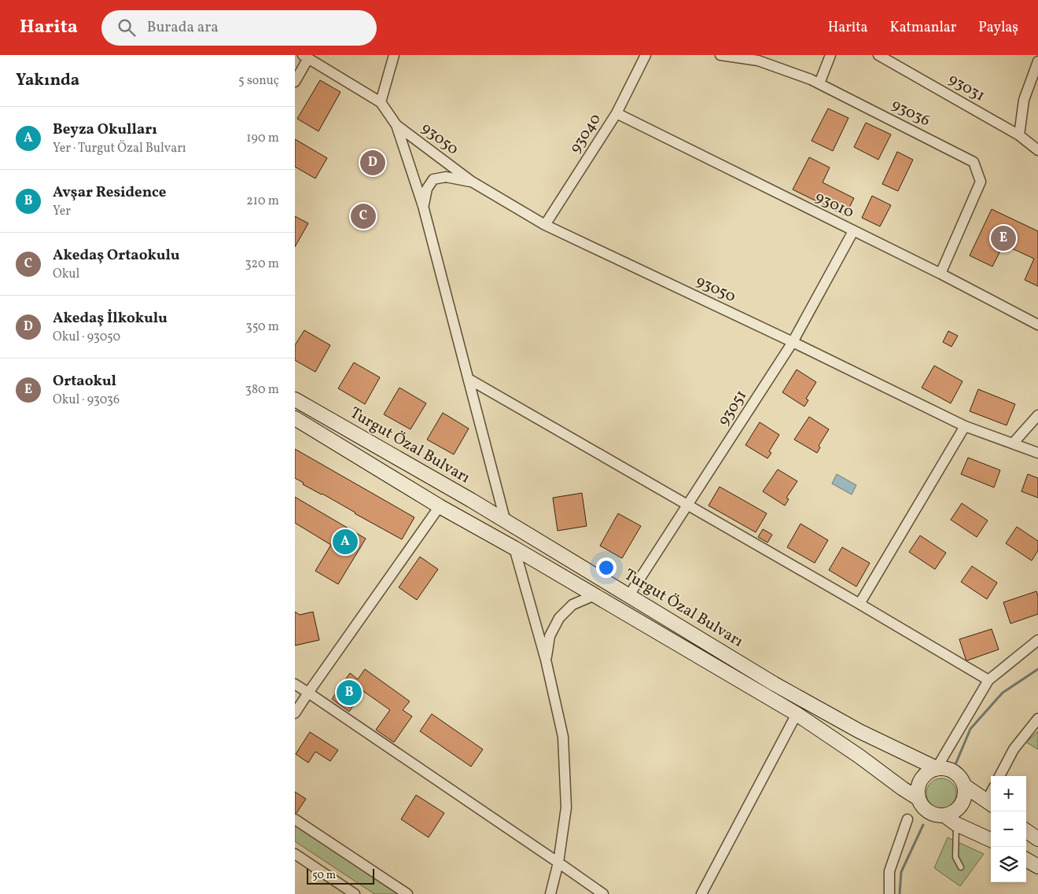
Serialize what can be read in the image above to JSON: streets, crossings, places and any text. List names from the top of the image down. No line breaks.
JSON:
{"streets":{"main road":["Turgut Özal Bulvarı"],"street":["93031","93036","93040","93050","93010","93051"]},"crossings":[["93036","93010"],["93040","93050"],["93040","93010"],["93050","93051"],["93010","93051"],["93051","Turgut Özal Bulvarı"]],"scale_bar":"50 m","page":{"header":"Harita","search":"Burada ara","nav":["Harita","Katmanlar","Paylaş"],"heading":["Yakında","5 sonuç"],"list":[{"mark":"A","name":"Beyza Okulları","note":"Yer · Turgut Özal Bulvarı","value":"190 m"},{"mark":"B","name":"Avşar Residence","note":"Yer","value":"210 m"},{"mark":"C","name":"Akedaş Ortaokulu","note":"Okul","value":"320 m"},{"mark":"D","name":"Akedaş İlkokulu","note":"Okul · 93050","value":"350 m"},{"mark":"E","name":"Ortaokul","note":"Okul · 93036","value":"380 m"}],"pins":["D","C","E","A","B"],"map_buttons":["+","−"],"scale":"50 m"}}
